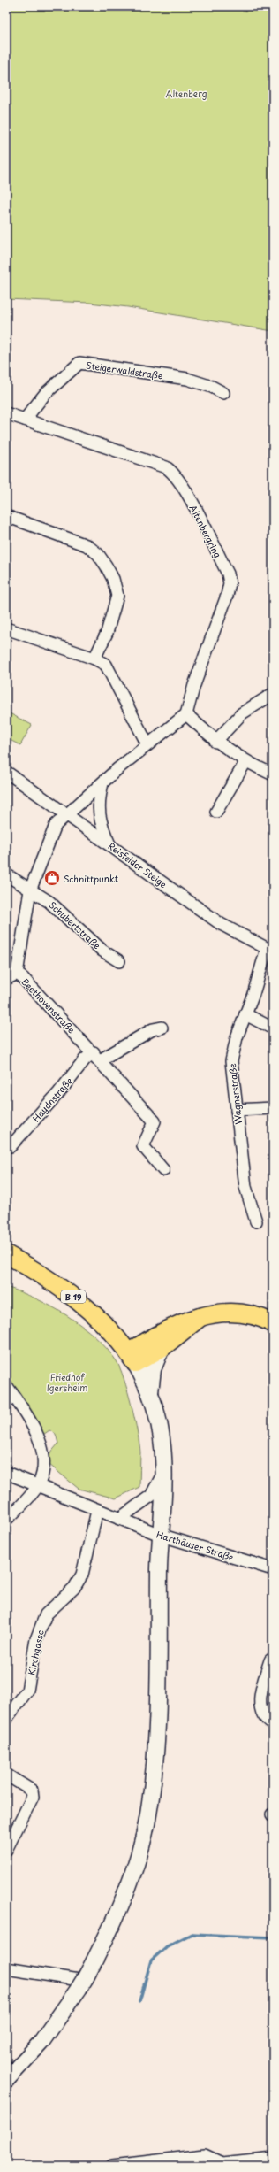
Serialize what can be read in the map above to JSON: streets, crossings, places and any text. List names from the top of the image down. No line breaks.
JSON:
{"streets":{"main road":["B 19"],"street":["Steigerwaldstraße","Altenbergring","Reisfelder Steige","Schubertstraße","Beethovenstraße","Wagnerstraße","Haydnstraße","Harthäuser Straße","Kirchgasse"]},"crossings":[["Steigerwaldstraße","Altenbergring"],["Reisfelder Steige","Beethovenstraße"],["Reisfelder Steige","Wagnerstraße"],["Schubertstraße","Beethovenstraße"],["Beethovenstraße","Haydnstraße"],["Harthäuser Straße","Kirchgasse"]],"parks":["Altenberg","Friedhof Igersheim"],"places":{"shop":["Schnittpunkt"]}}
